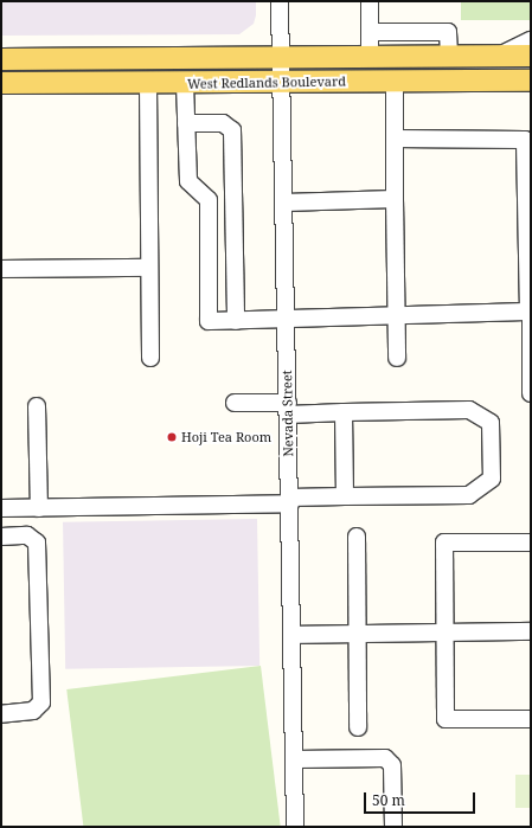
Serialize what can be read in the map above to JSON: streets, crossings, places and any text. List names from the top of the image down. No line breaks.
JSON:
{"streets":{"main road":["West Redlands Boulevard"],"street":["Nevada Street"]},"crossings":[["West Redlands Boulevard","Nevada Street"]],"places":["Hoji Tea Room"],"scale_bar":"50 m"}
